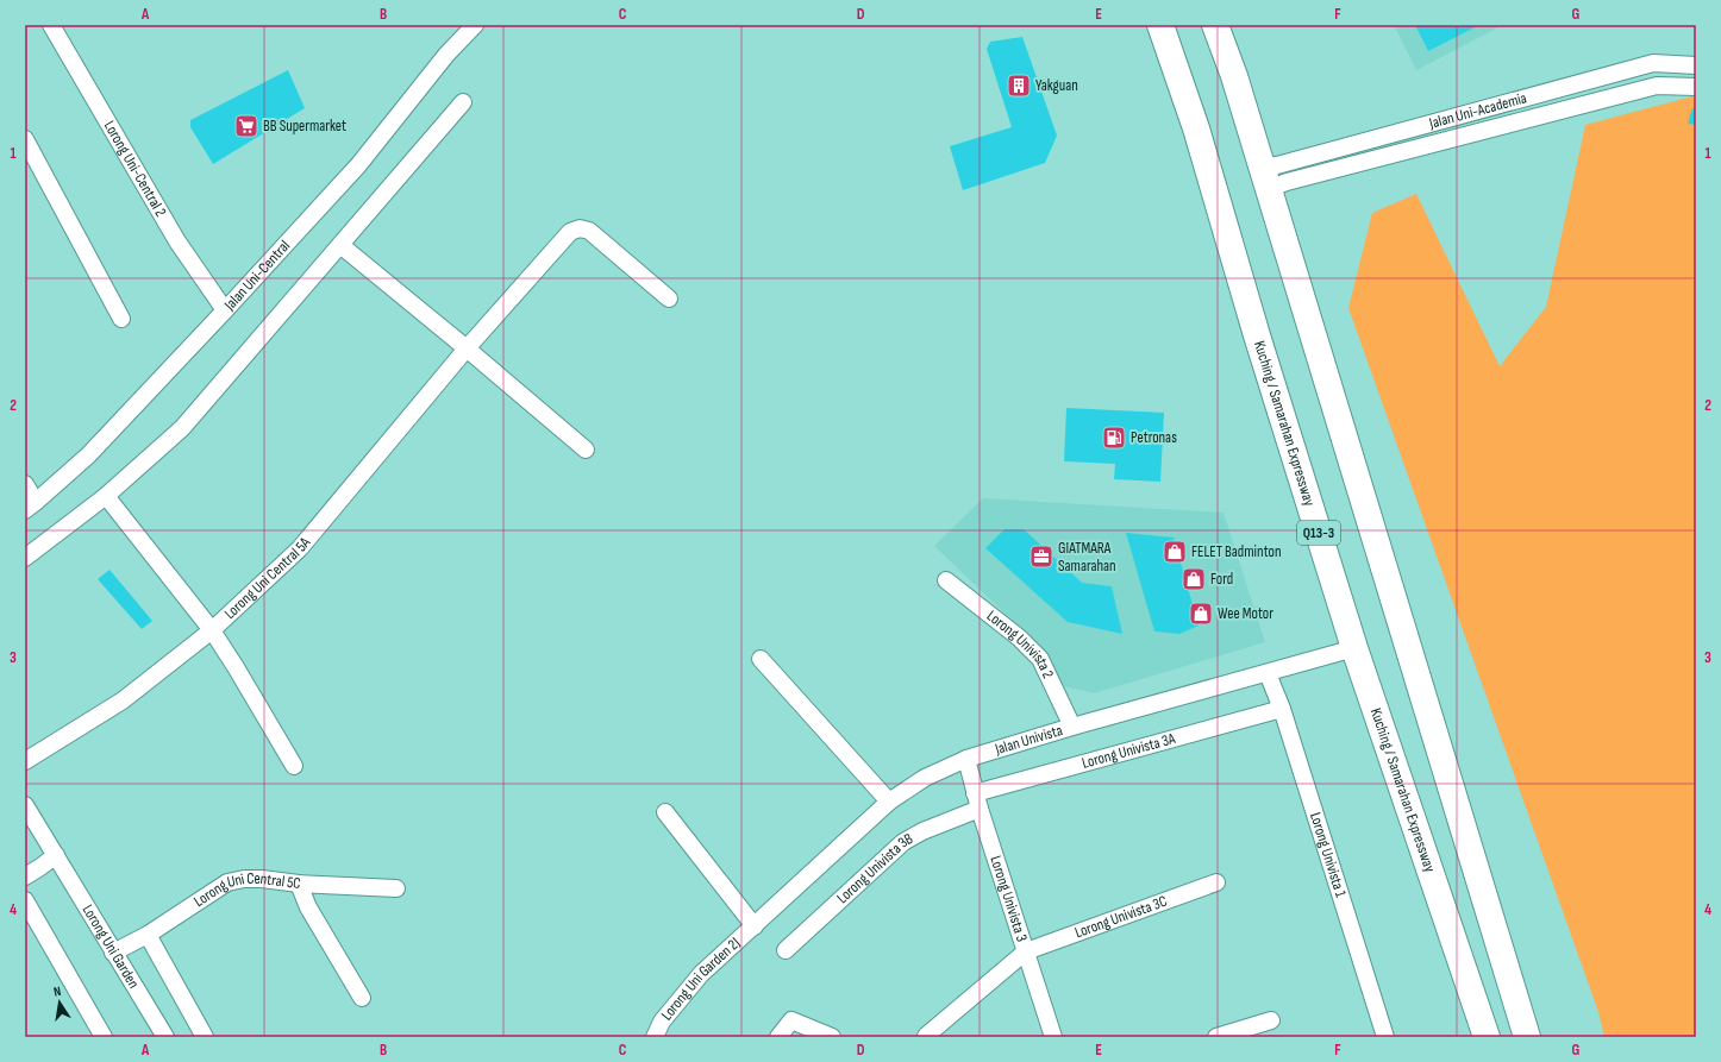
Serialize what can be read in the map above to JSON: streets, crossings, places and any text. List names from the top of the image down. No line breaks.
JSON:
{"streets":{"highway":["Kuching / Samarahan Expressway","Q13-3"],"street":["Jalan Uni-Academia","Lorong Uni-Central 2","Jalan Uni-Central","Lorong Uni Central 5A","Lorong Univista 2","Jalan Univista","Lorong Univista 3A","Lorong Univista 1","Lorong Univista 3B","Lorong Uni Central 5C","Lorong Univista 3","Lorong Univista 3C","Lorong Uni Garden","Lorong Uni Garden 2J"]},"crossings":[["Lorong Uni-Central 2","Jalan Uni-Central"],["Kuching / Samarahan Expressway","Jalan Univista"],["Lorong Univista 2","Jalan Univista"],["Jalan Univista","Lorong Univista 1"],["Jalan Univista","Lorong Univista 3"],["Jalan Univista","Lorong Uni Garden 2J"],["Lorong Univista 3A","Lorong Univista 1"],["Lorong Univista 3A","Lorong Univista 3"],["Lorong Univista 3B","Lorong Univista 3"],["Lorong Uni Central 5C","Lorong Uni Garden"],["Lorong Univista 3","Lorong Univista 3C"]],"places":{"building":["Yakguan"],"supermarket":["BB Supermarket"],"fuel station":["Petronas"],"shop":["FELET Badminton","Ford","Wee Motor"],"office":["GIATMARA Samarahan"]},"north":"top","grid":{"columns":["A","B","C","D","E","F","G"],"rows":["1","2","3","4"]}}
